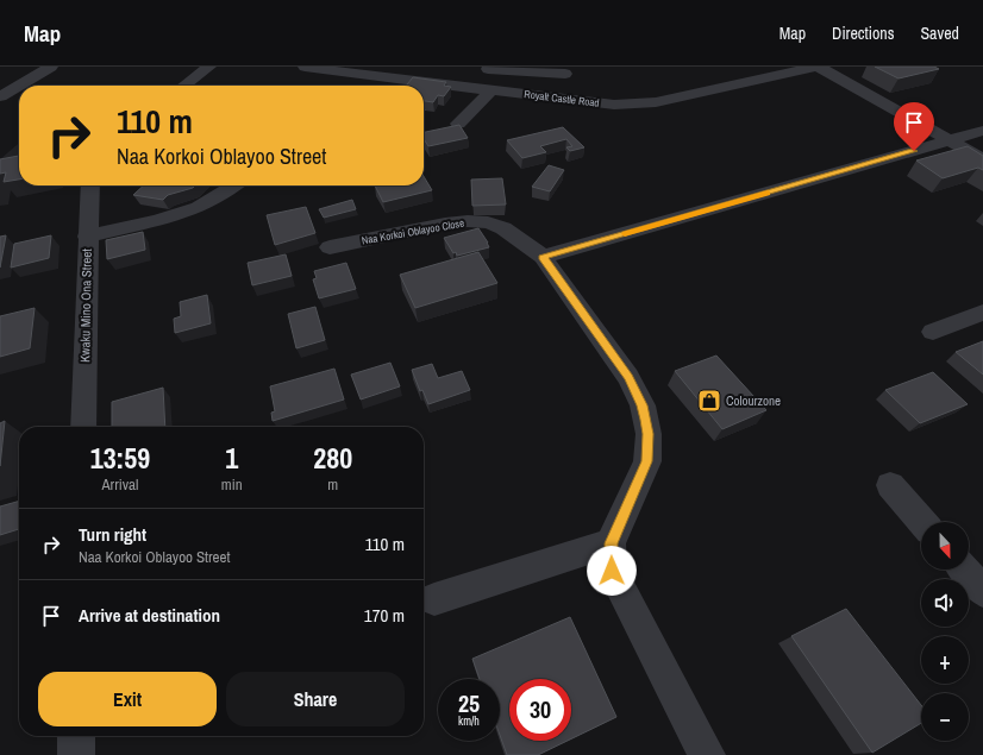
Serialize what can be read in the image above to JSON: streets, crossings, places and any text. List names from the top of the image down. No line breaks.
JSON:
{"streets":{"street":["Royalt Castle Road","Naa Korkoi Oblayoo Close","Kwaku Mino Ona Street"]},"places":{"shop":["Colourzone"]},"north":"bottom","page":{"header":"Map","nav":["Map","Directions","Saved"],"turn":["110 m","Naa Korkoi Oblayoo Street"],"eta":["13:59","Arrival","1","min","280","m"],"list":[{"name":"Turn right","note":"Naa Korkoi Oblayoo Street","value":"110 m"},{"name":"Arrive at destination","value":"170 m"}],"map_buttons":["+","−"],"buttons":["Exit","Share"],"speed":"25 km/h","limit":"30"}}
